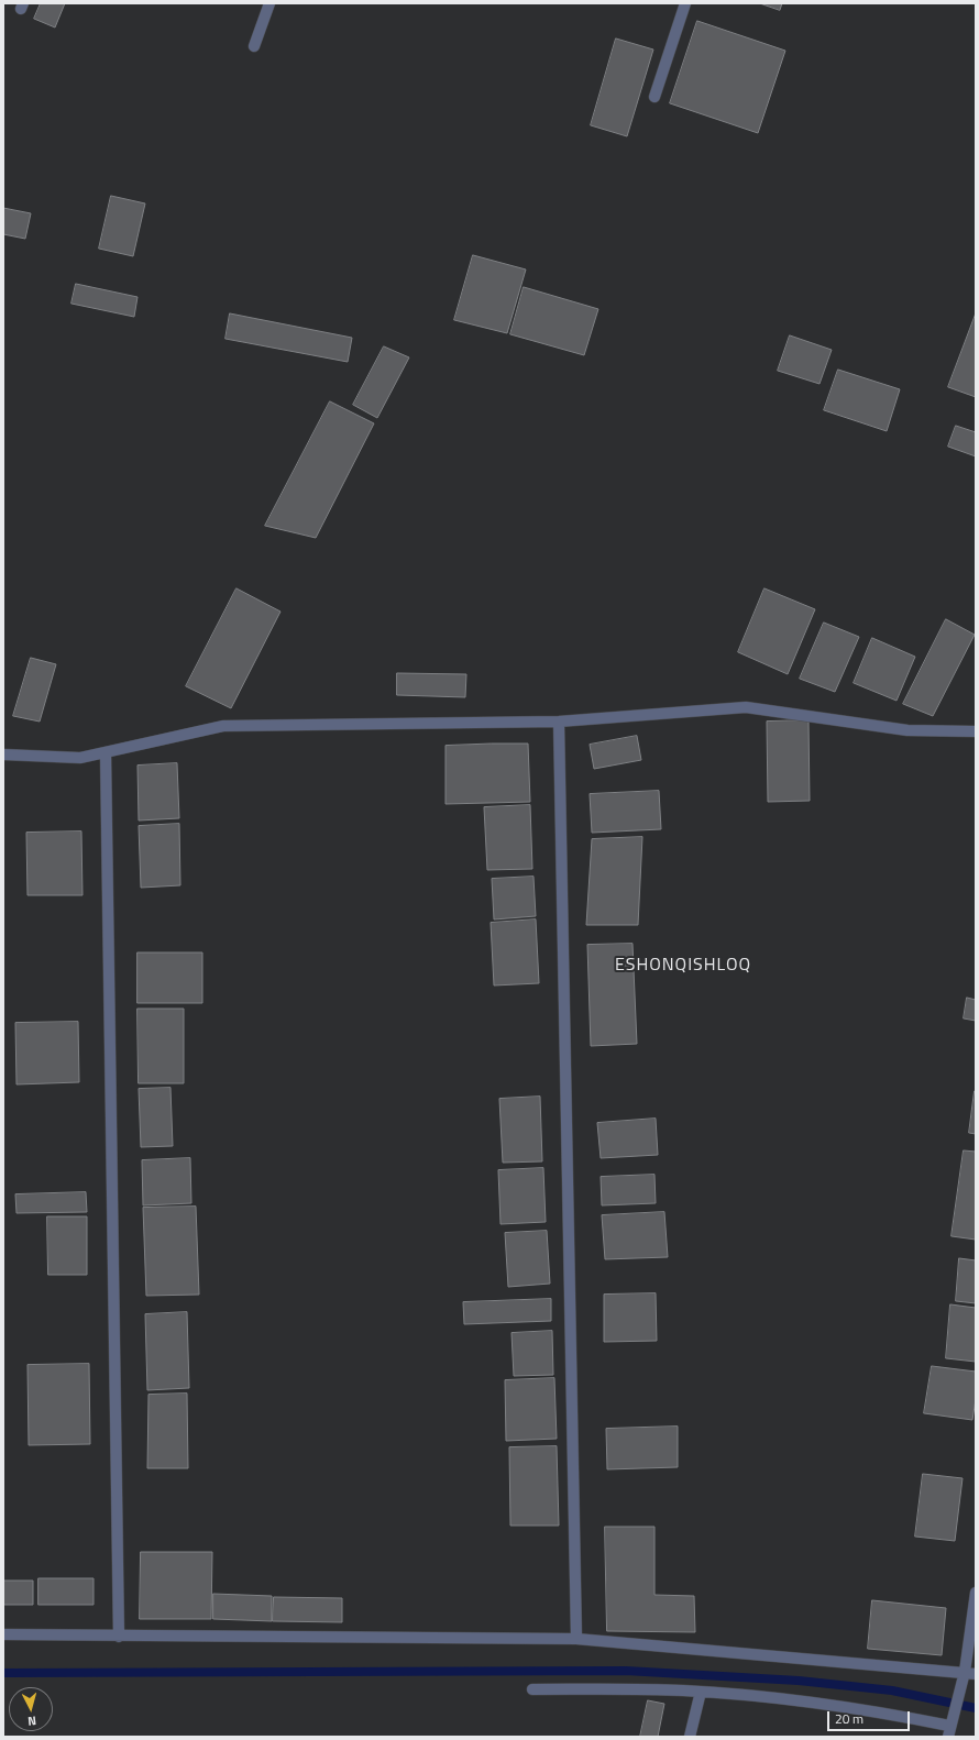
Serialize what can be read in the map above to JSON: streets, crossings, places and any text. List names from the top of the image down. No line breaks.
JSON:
{"districts":["ESHONQISHLOQ"],"scale_bar":"20 m","north":"bottom"}
